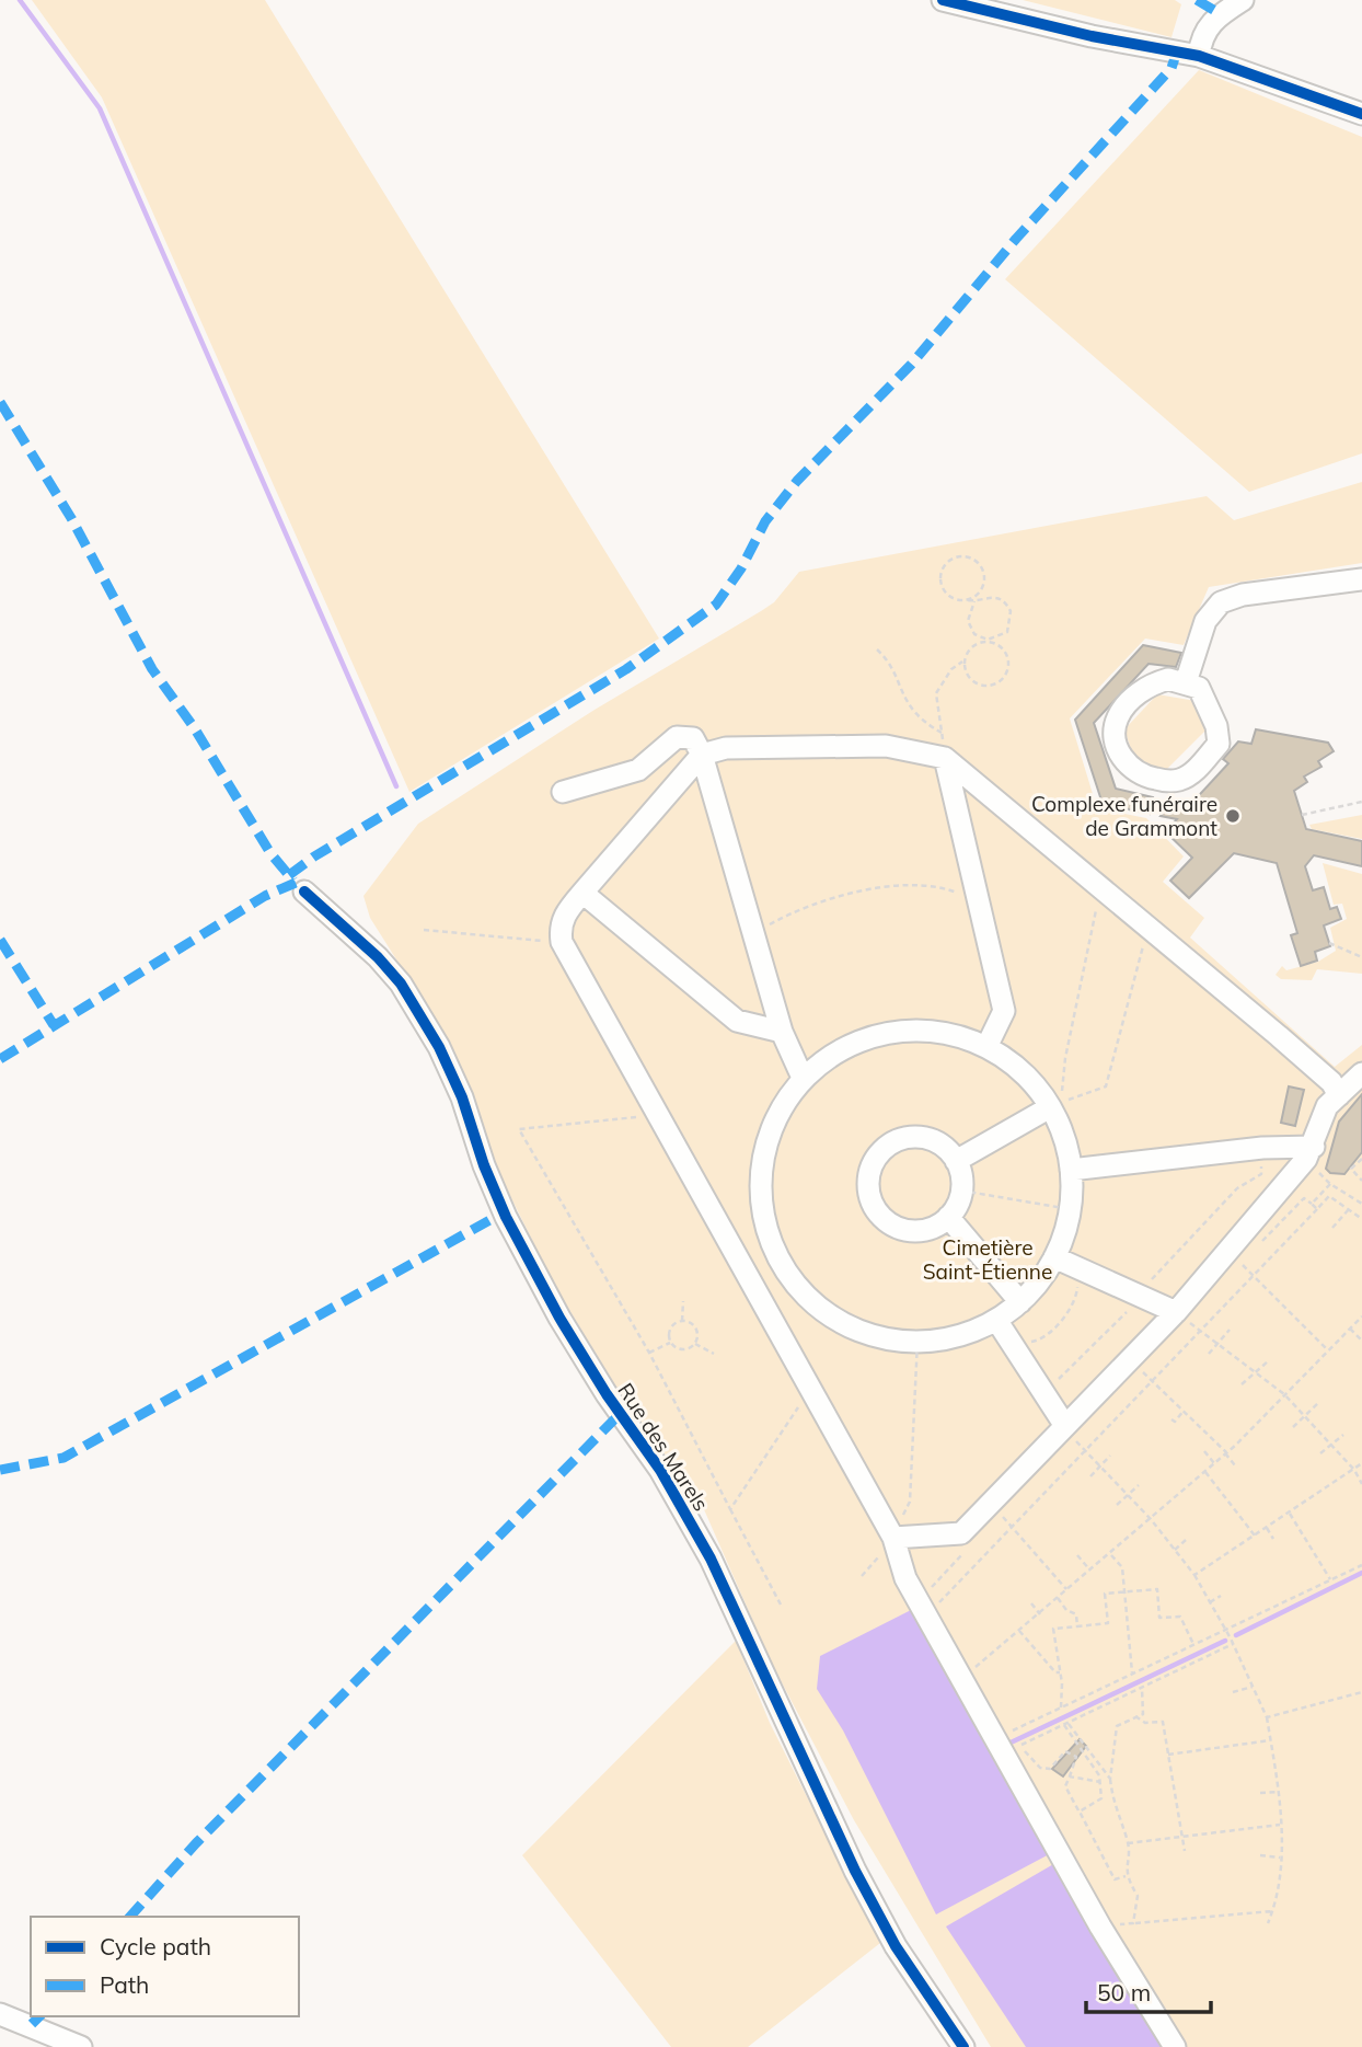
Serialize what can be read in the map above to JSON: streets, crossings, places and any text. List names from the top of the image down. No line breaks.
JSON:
{"streets":{"street":["Rue des Marels"]},"parks":["Cimetière Saint-Étienne"],"places":["Complexe funéraire de Grammont"],"legend":["Cycle path","Path"],"scale_bar":"50 m"}
